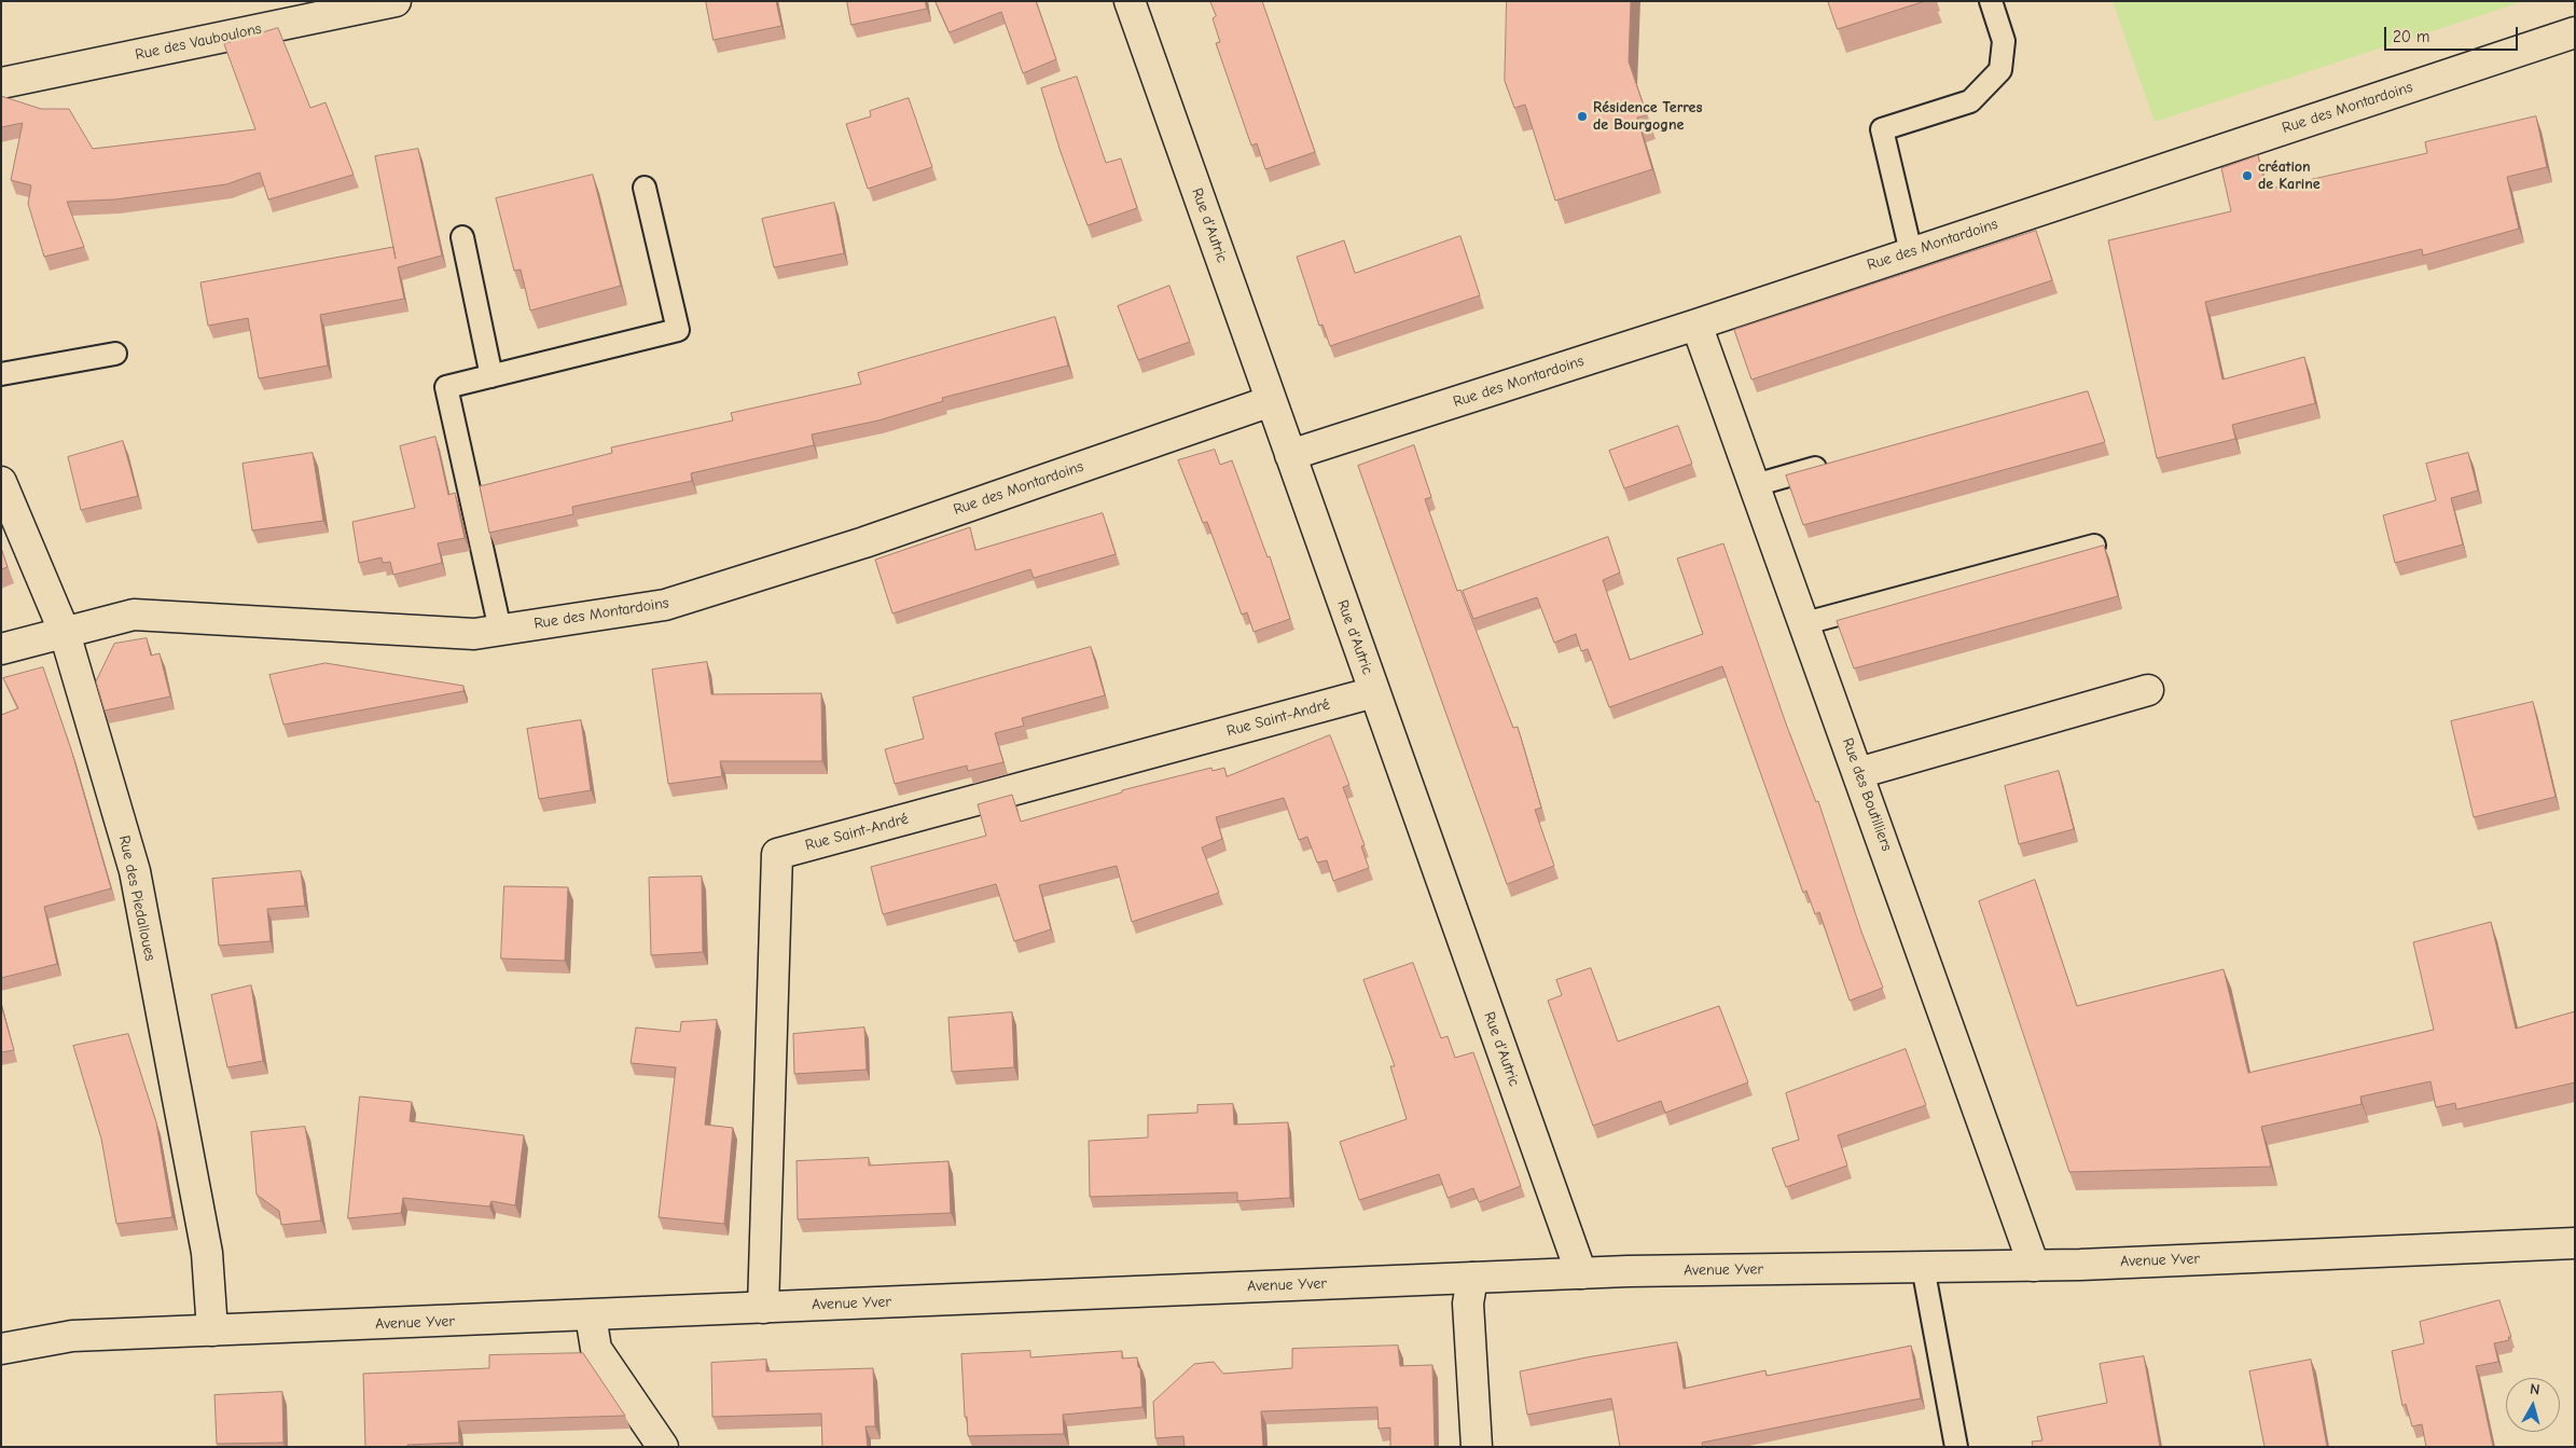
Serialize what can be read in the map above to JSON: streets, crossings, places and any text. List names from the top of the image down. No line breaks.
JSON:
{"streets":{"street":["Rue des Vauboulons","Rue des Montardoins","Rue d'Autric","Rue Saint-André","Rue des Boutilliers","Rue des Piedalloues","Avenue Yver"]},"crossings":[["Rue des Montardoins","Rue d'Autric"],["Rue des Montardoins","Rue des Boutilliers"],["Rue des Montardoins","Rue des Piedalloues"],["Rue d'Autric","Rue Saint-André"],["Rue d'Autric","Avenue Yver"],["Rue Saint-André","Avenue Yver"],["Rue des Boutilliers","Avenue Yver"],["Rue des Piedalloues","Avenue Yver"]],"places":["Résidence Terres de Bourgogne","création de Karine"],"scale_bar":"20 m","north":"top"}
